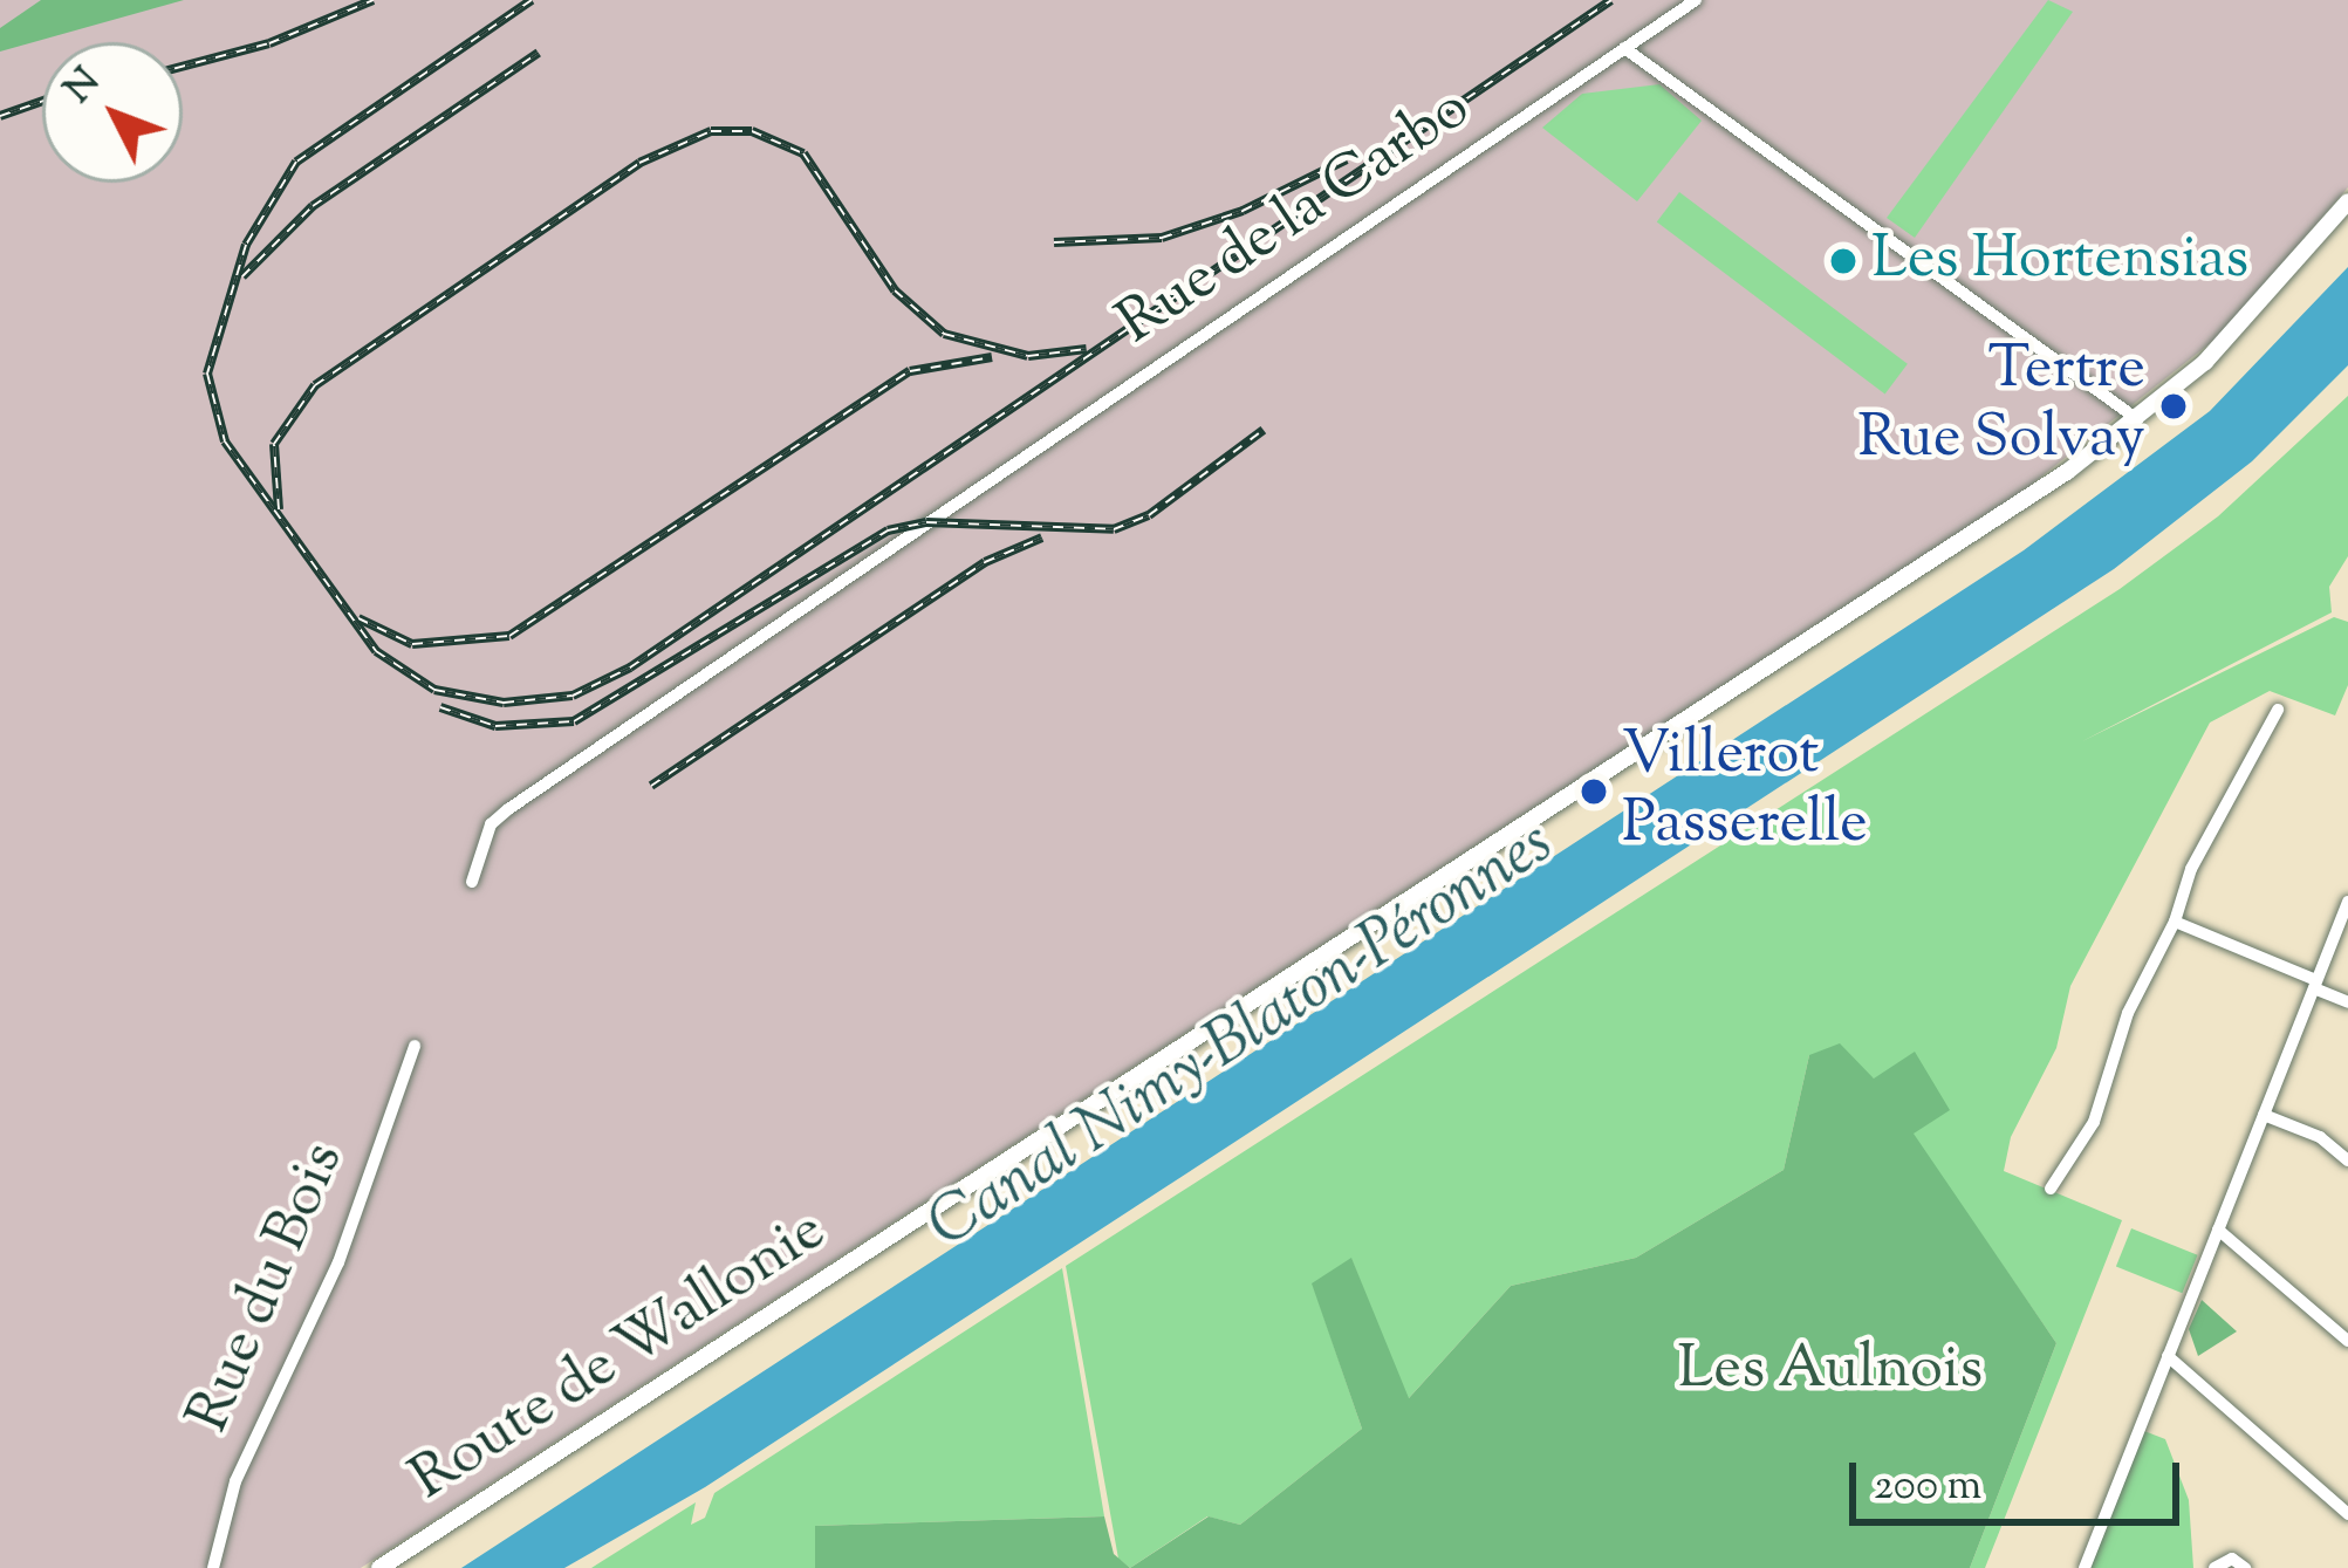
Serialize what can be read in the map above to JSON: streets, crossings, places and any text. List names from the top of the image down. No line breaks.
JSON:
{"streets":{"main road":["Route de Wallonie"],"street":["Rue de la Carbo","Rue du Bois"]},"water":["Canal Nimy-Blaton-Péronnes"],"parks":["Les Aulnois"],"places":["Les Hortensias","Tertre Rue Solvay","Villerot Passerelle"],"scale_bar":"200 m","north":"top left"}
